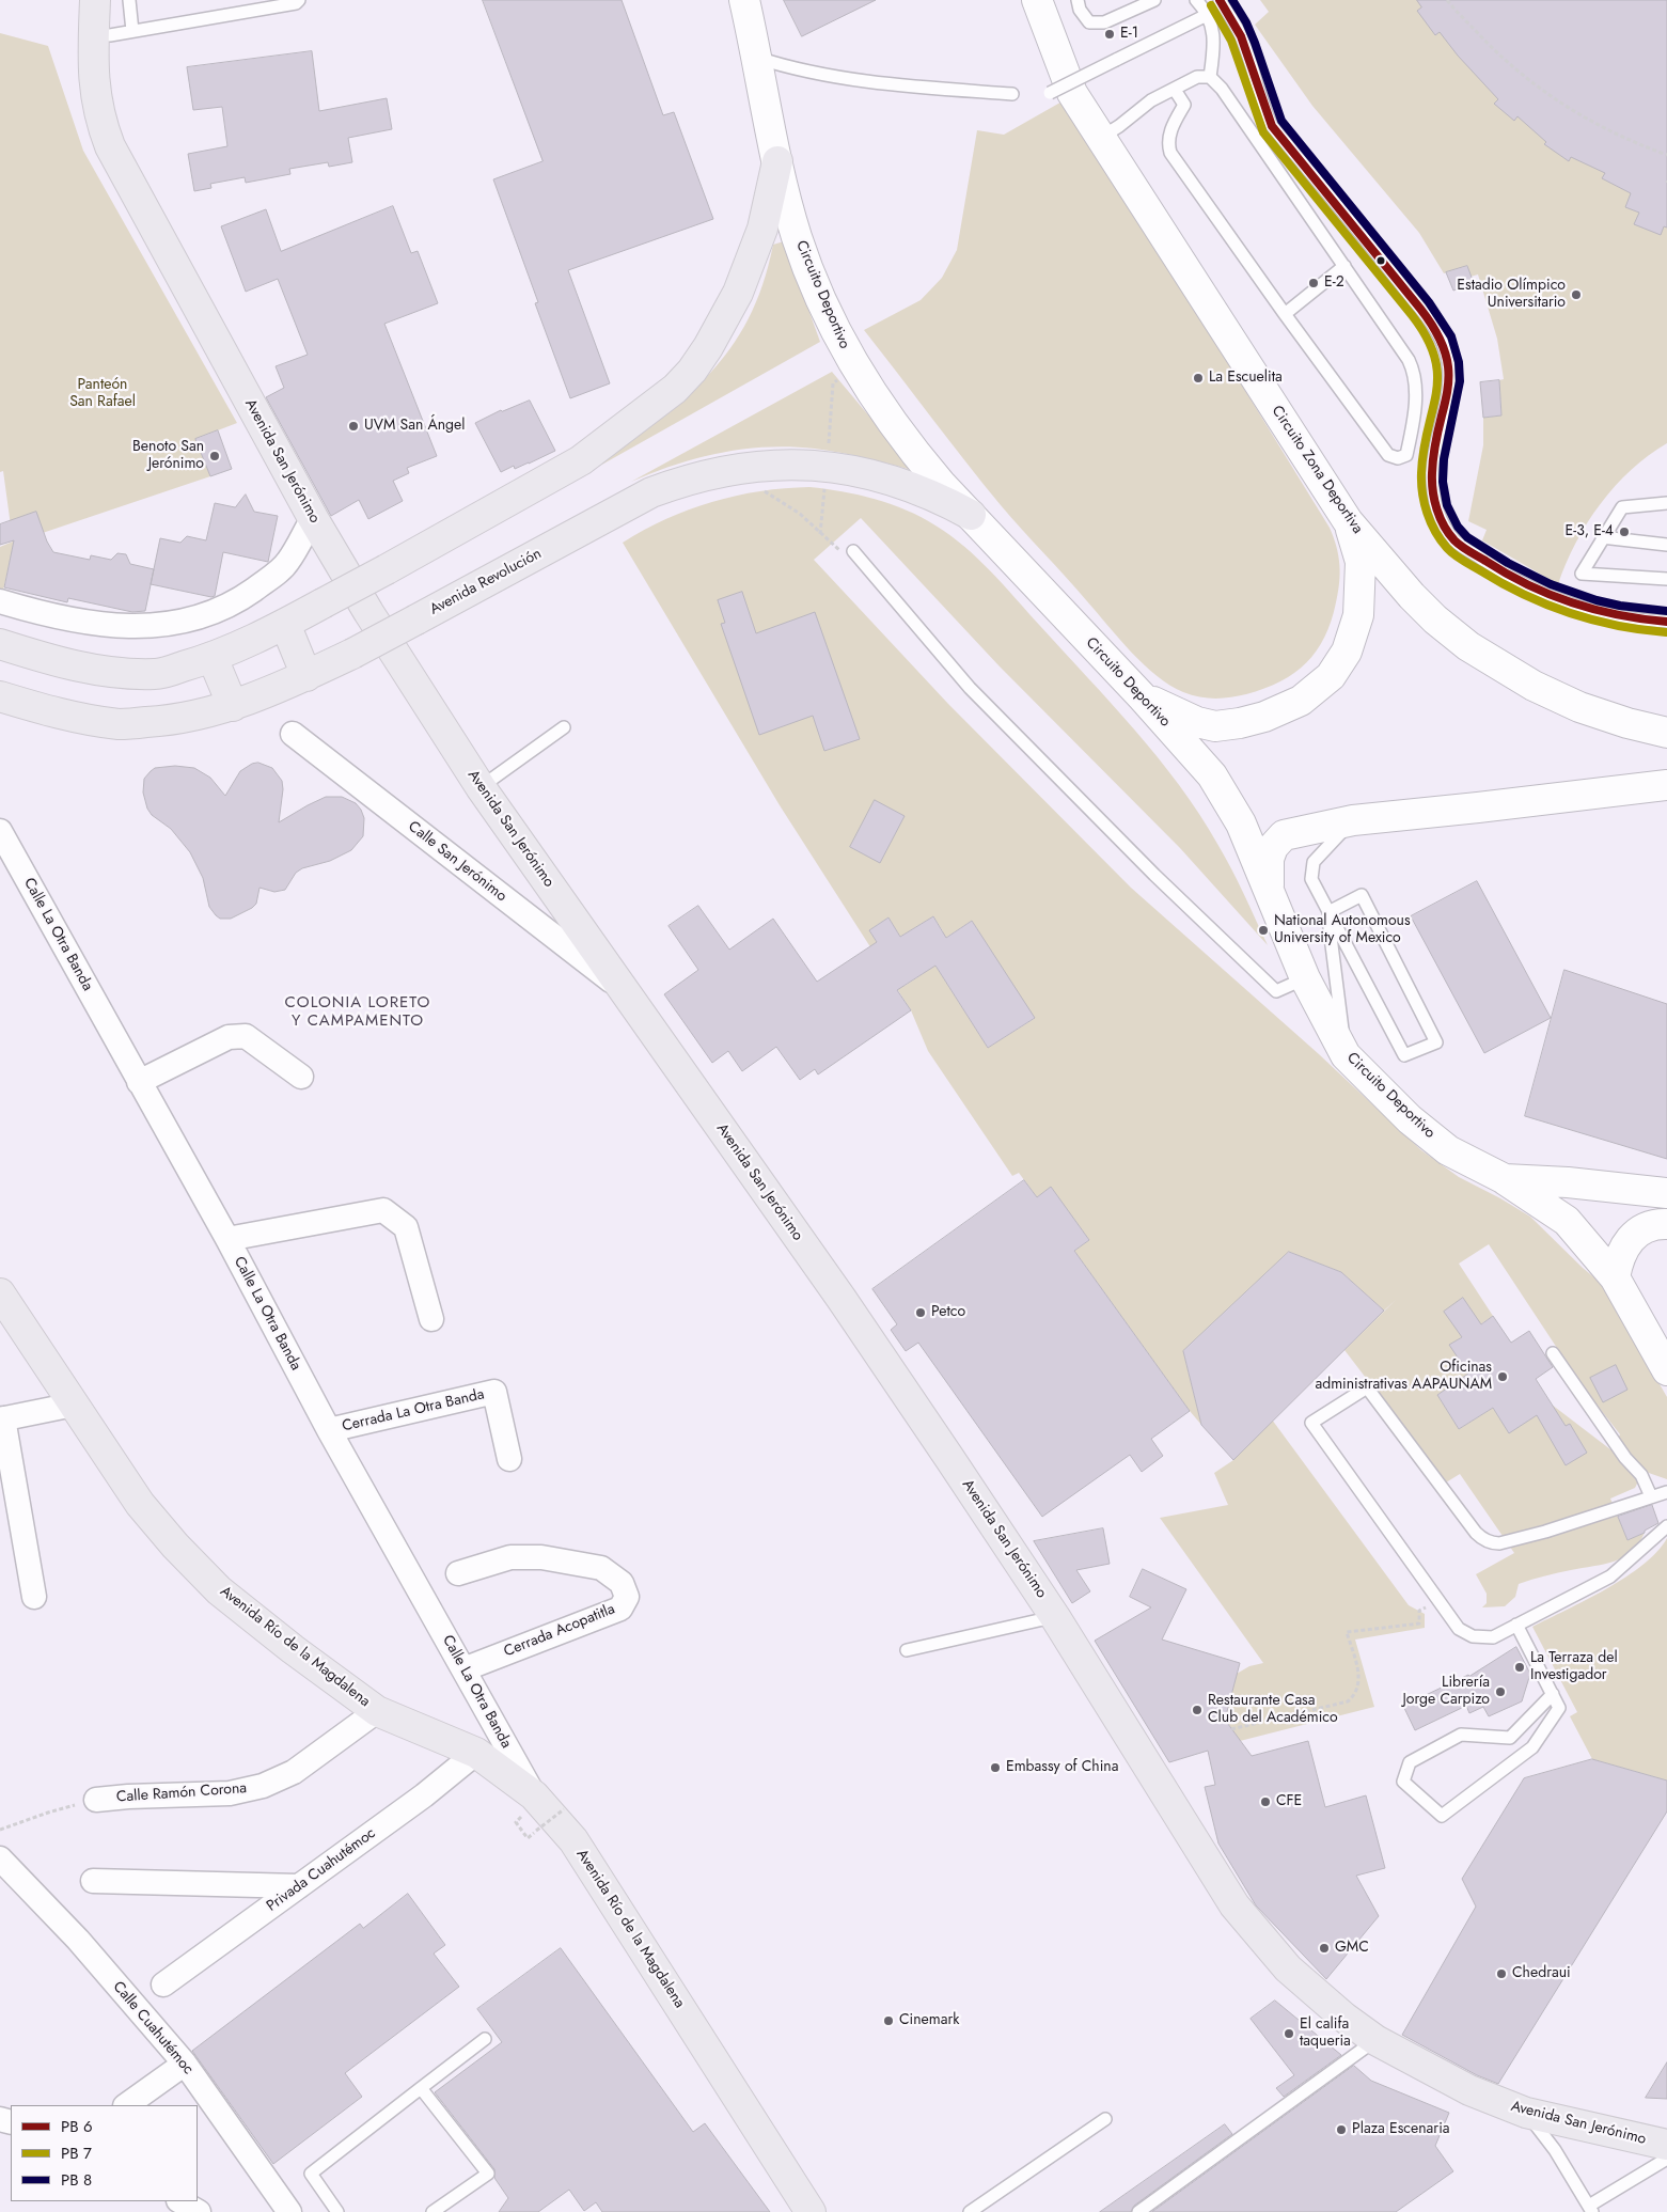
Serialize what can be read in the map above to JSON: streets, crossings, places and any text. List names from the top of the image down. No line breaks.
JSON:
{"streets":{"main road":["Avenida San Jerónimo","Avenida Revolución","Avenida Río de la Magdalena"],"street":["Circuito Deportivo","Circuito Zona Deportiva","Calle San Jerónimo","Calle La Otra Banda","Cerrada La Otra Banda","Cerrada Acopatitla","Calle Ramón Corona","Privada Cuahutémoc","Calle Cuahutémoc"]},"crossings":[["Circuito Deportivo","Avenida Revolución"],["Avenida San Jerónimo","Calle San Jerónimo"],["Calle La Otra Banda","Cerrada La Otra Banda"],["Calle La Otra Banda","Cerrada Acopatitla"],["Calle La Otra Banda","Avenida Río de la Magdalena"],["Avenida Río de la Magdalena","Calle Ramón Corona"],["Avenida Río de la Magdalena","Privada Cuahutémoc"]],"districts":["COLONIA LORETO Y CAMPAMENTO"],"parks":["Panteón San Rafael"],"places":["E-1","E-2","Estadio Olímpico Universitario","La Escuelita","UVM San Ángel","Benoto San Jerónimo","E-3, E-4","National Autonomous University of Mexico","Petco","Oficinas administrativas AAPAUNAM","La Terraza del Investigador","Librería Jorge Carpizo","Restaurante Casa Club del Académico","Embassy of China","CFE","GMC","Chedraui","Cinemark","El califa taqueria","Plaza Escenaria"],"legend":["PB 6","PB 7","PB 8"]}
